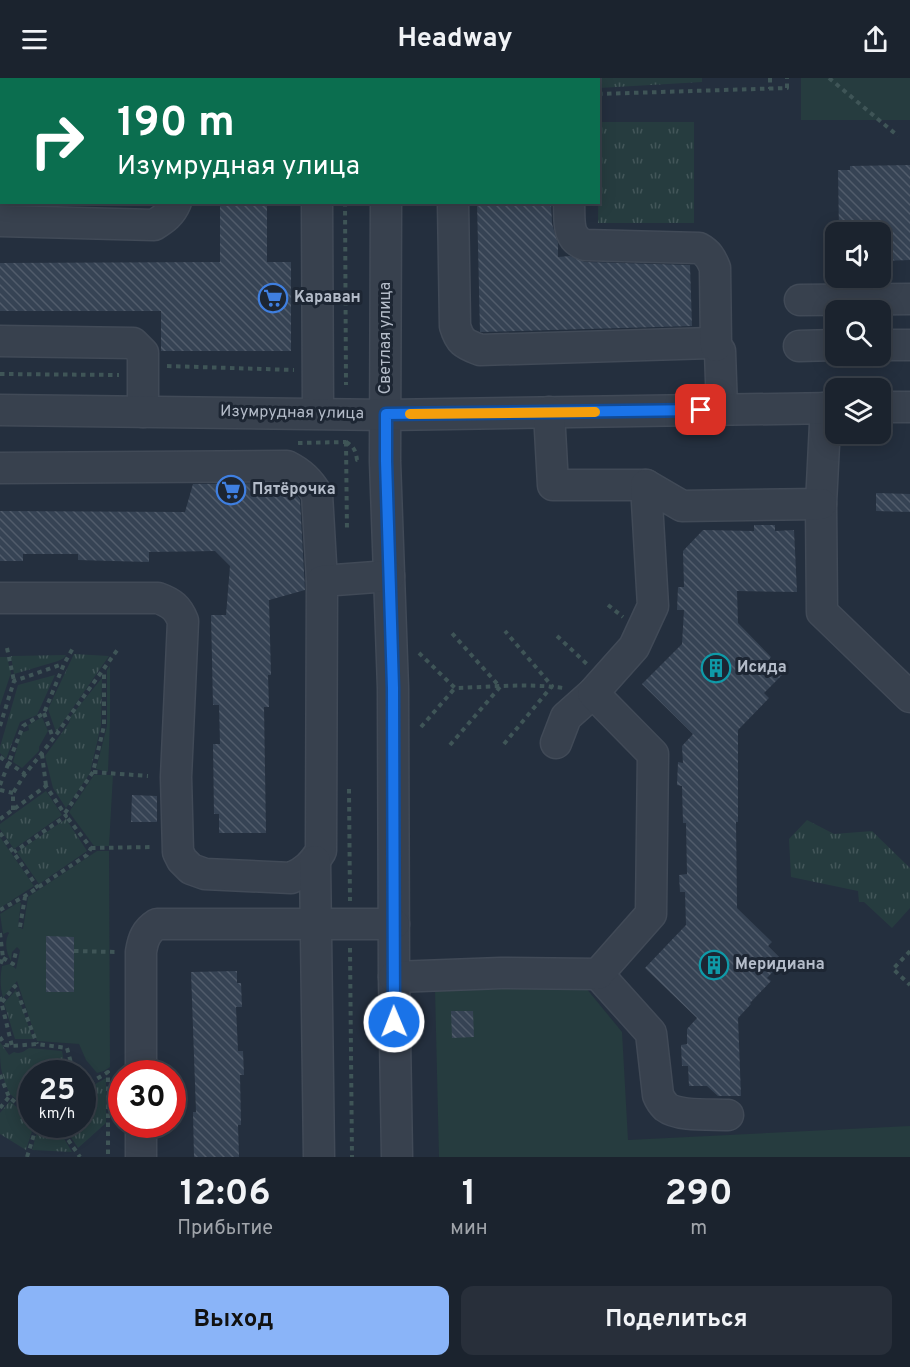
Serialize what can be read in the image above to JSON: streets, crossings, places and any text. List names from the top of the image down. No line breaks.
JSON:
{"streets":{"street":["Светлая улица","Изумрудная улица"]},"crossings":[["Светлая улица","Изумрудная улица"]],"places":{"supermarket":["Караван","Пятёрочка"],"building":["Исида","Меридиана"]},"page":{"header":"Headway","turn":["190 m","Изумрудная улица"],"speed":"25 km/h","limit":"30","eta":["12:06","Прибытие","1","мин","290","m"],"buttons":["Выход","Поделиться"]}}
